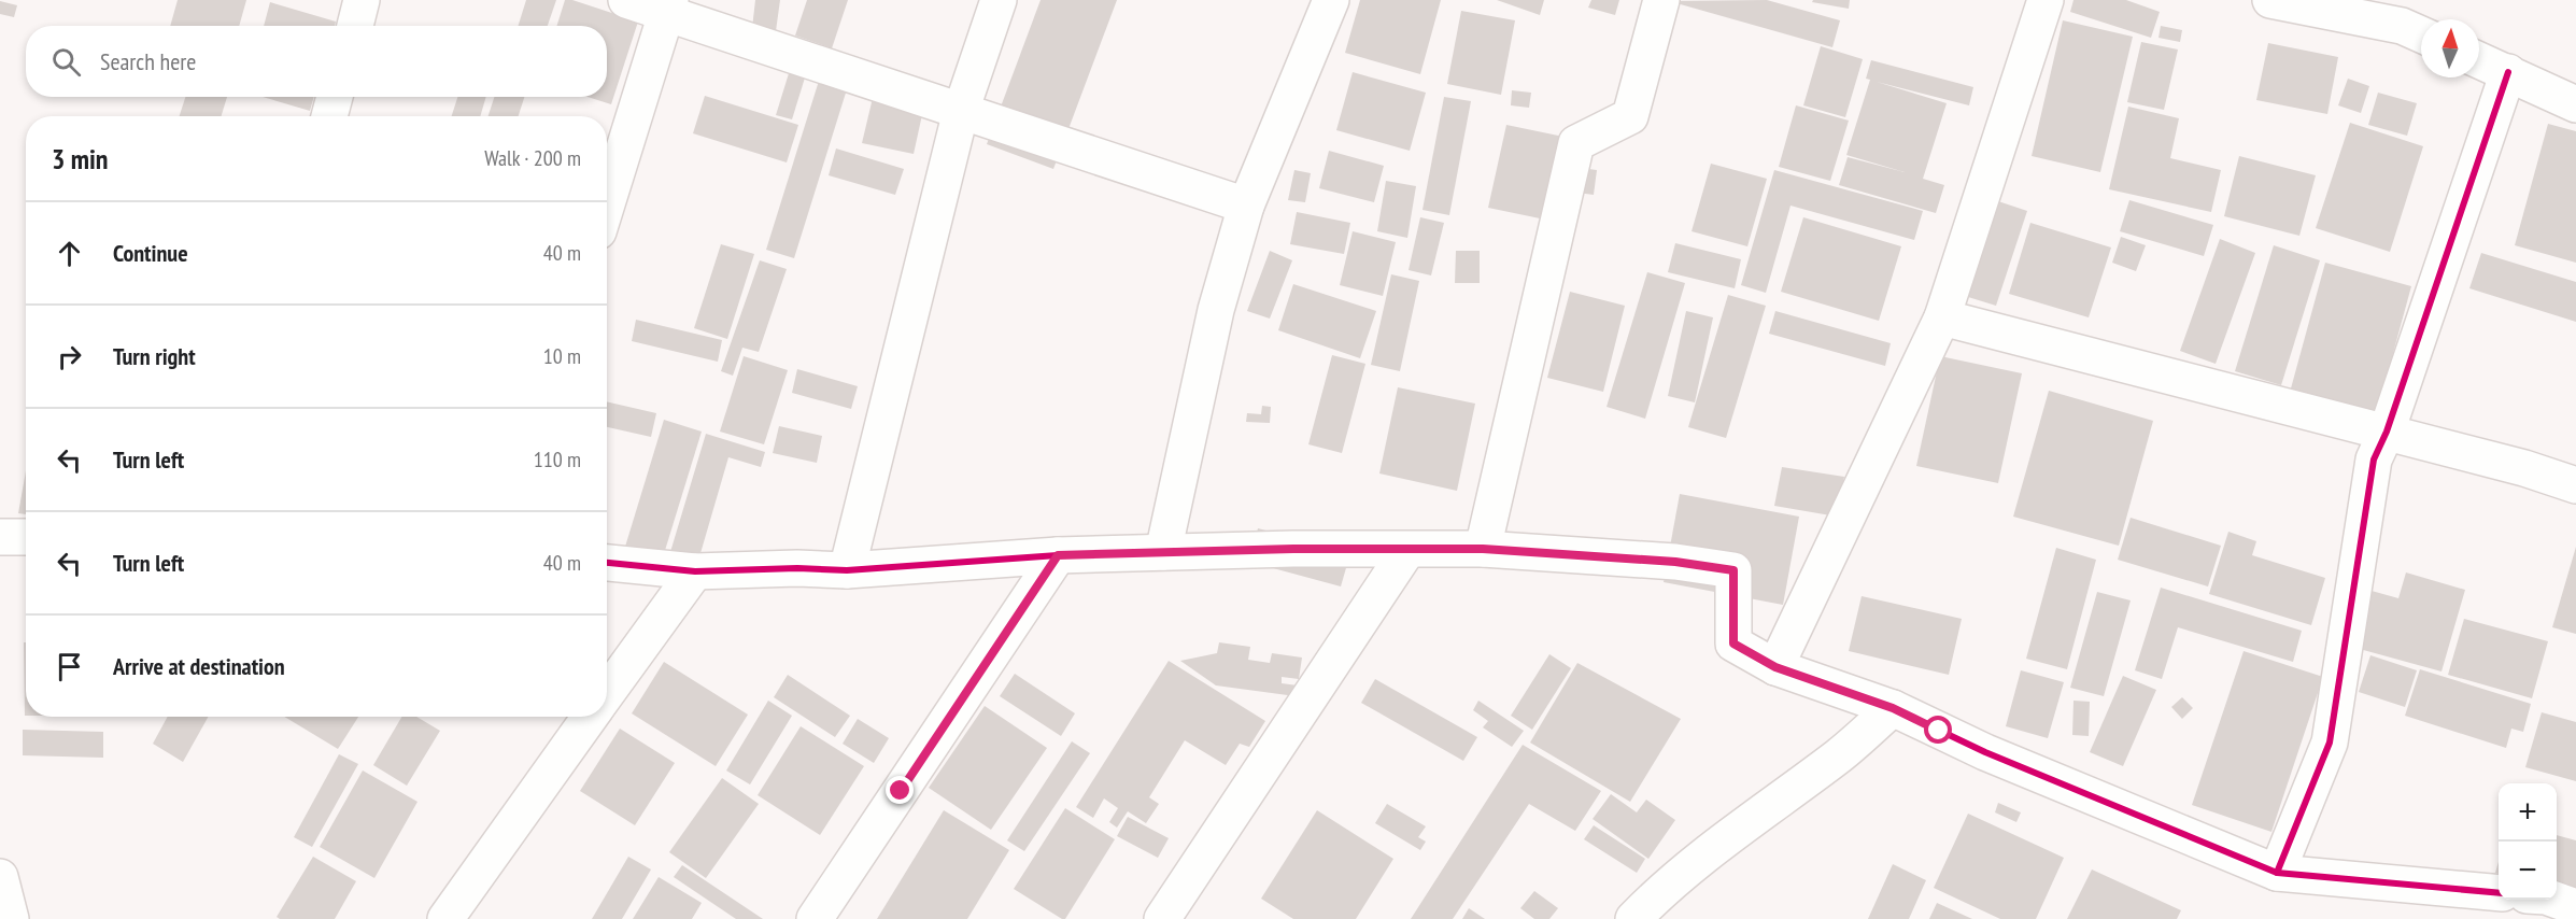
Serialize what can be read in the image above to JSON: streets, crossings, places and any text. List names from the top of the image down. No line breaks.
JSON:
{"north":"top","page":{"search":"Search here","heading":["3 min","Walk · 200 m"],"list":[["Continue","40 m"],["Turn right","10 m"],["Turn left","110 m"],["Turn left","40 m"],"Arrive at destination"],"map_buttons":["+","−"]}}
